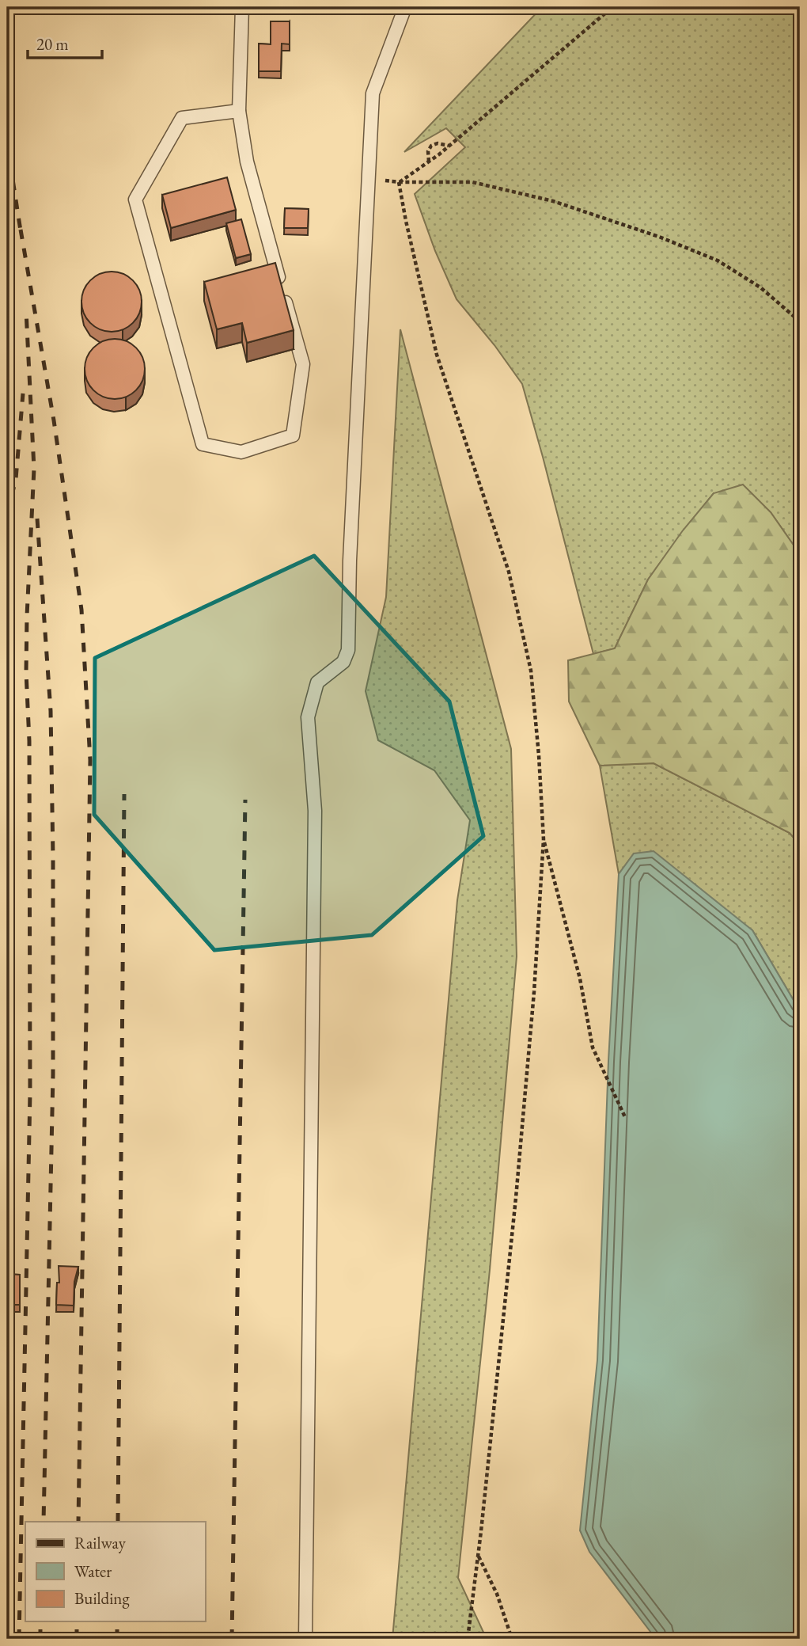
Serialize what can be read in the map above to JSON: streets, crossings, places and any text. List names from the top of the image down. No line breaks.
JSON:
{"legend":["Railway","Water","Building"],"scale_bar":"20 m"}
